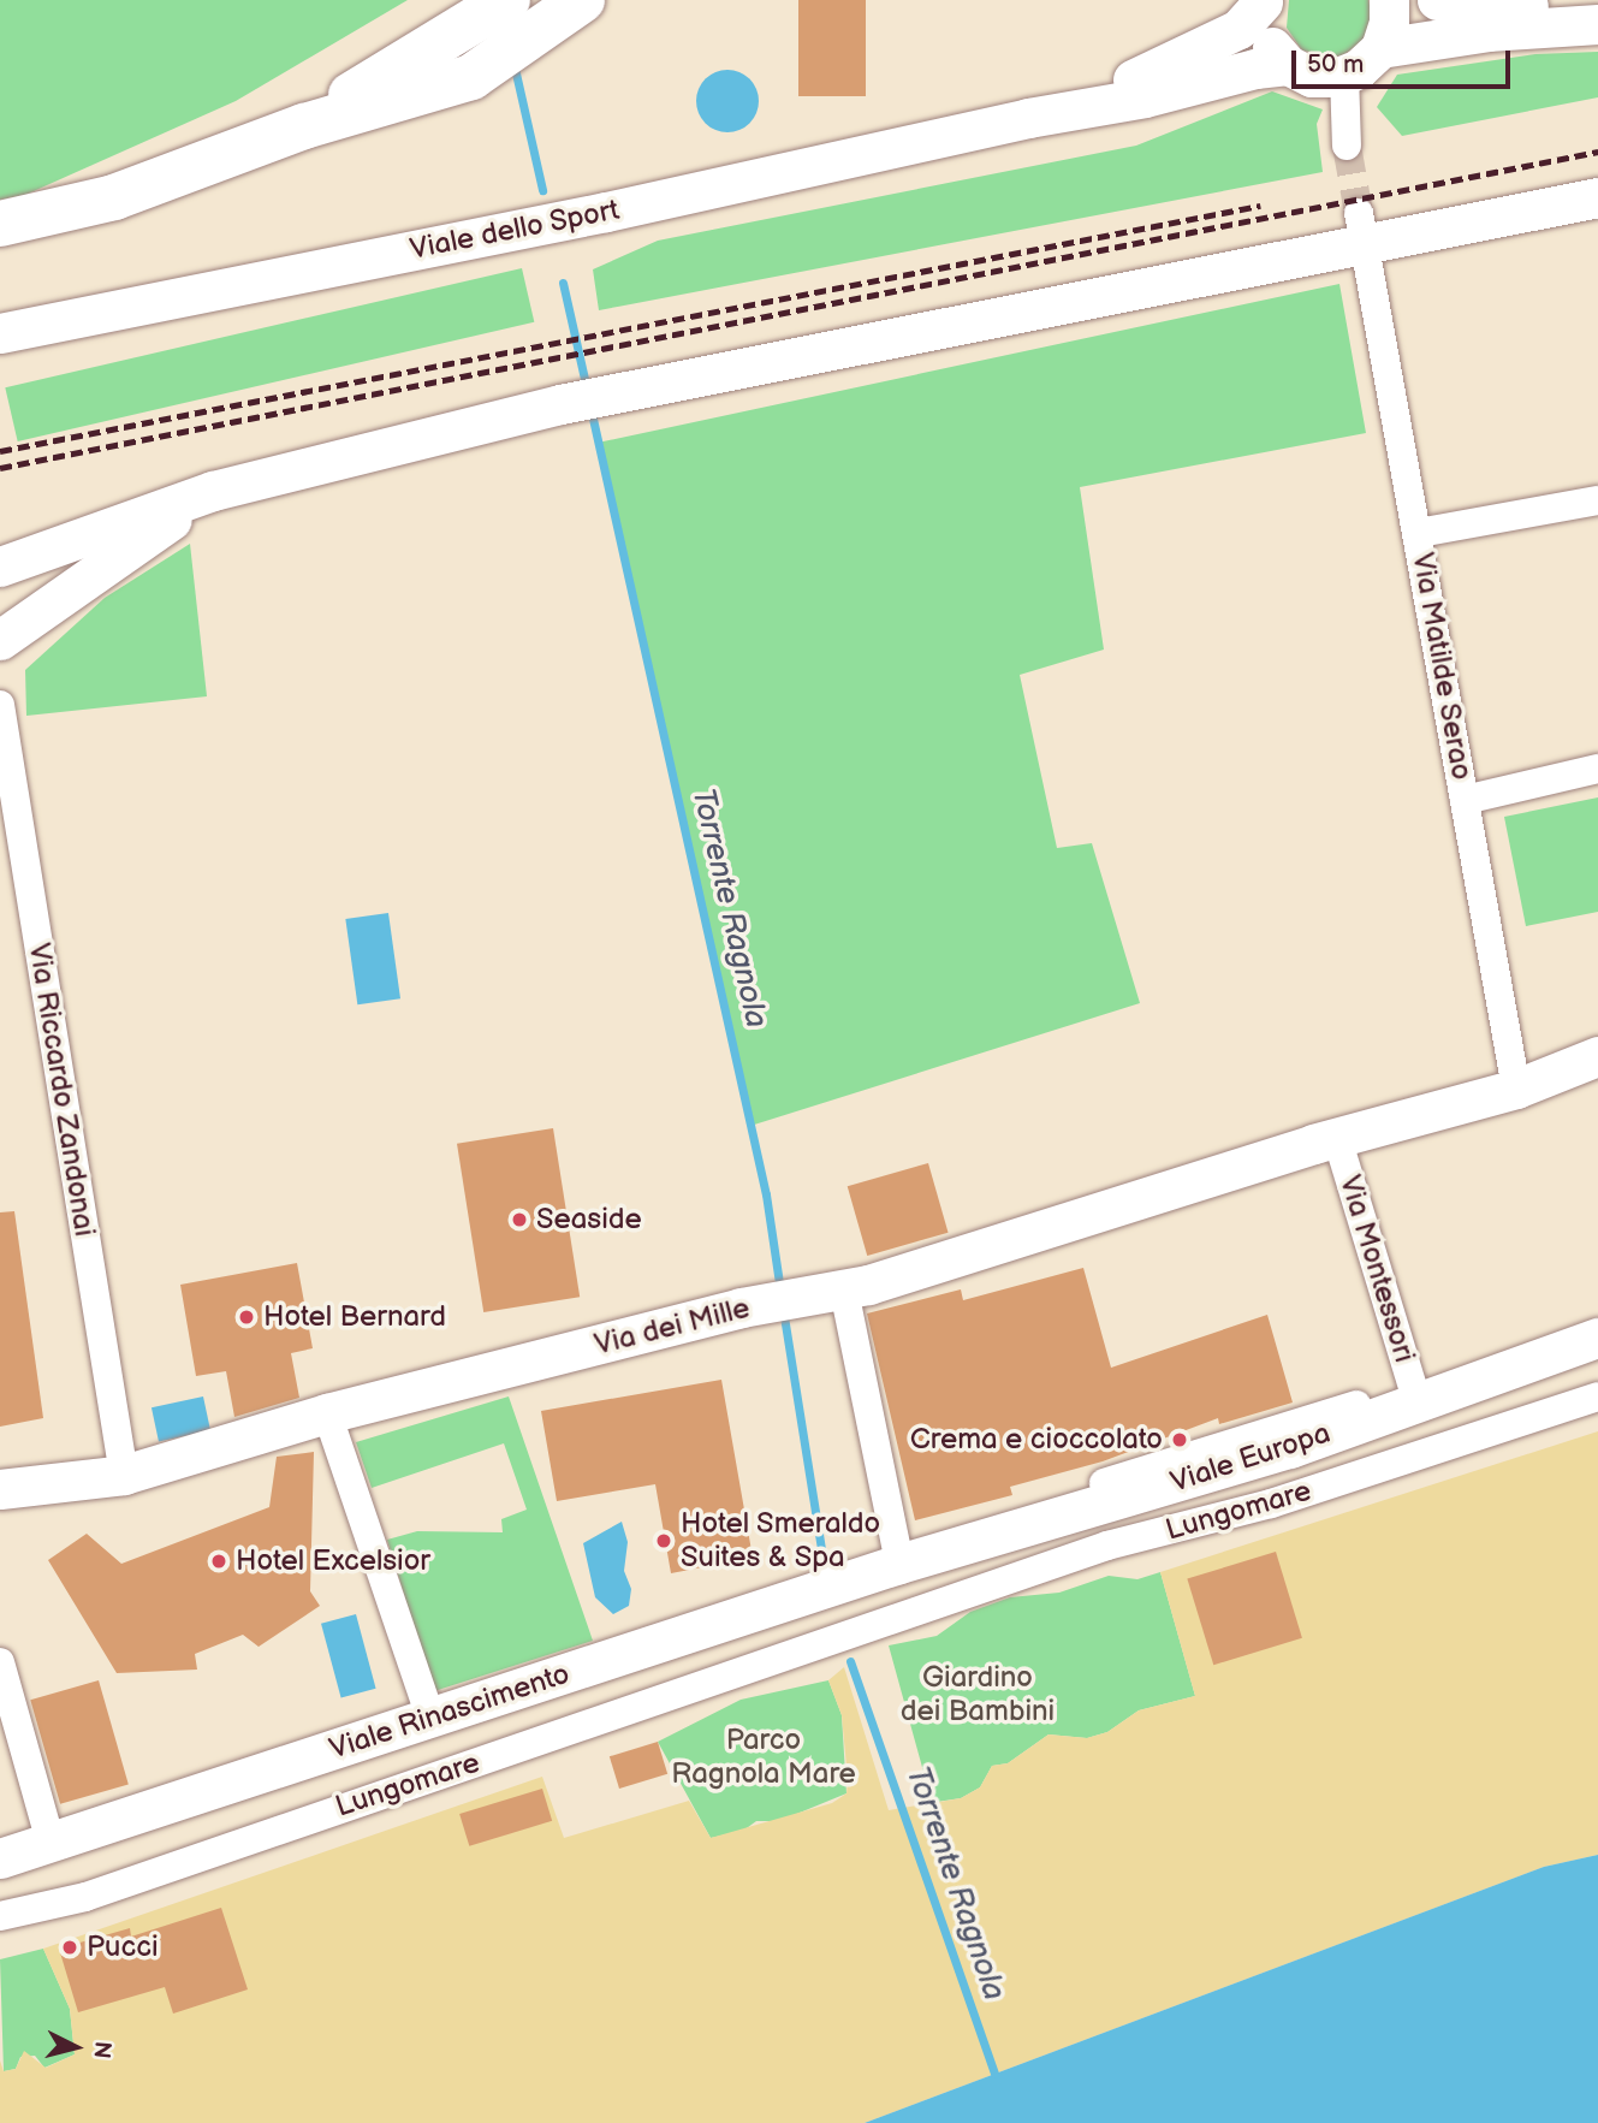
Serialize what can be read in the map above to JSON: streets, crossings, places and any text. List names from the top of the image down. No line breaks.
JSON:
{"streets":{"street":["Viale dello Sport","Via Matilde Serao","Via Riccardo Zandonai","Via Montessori","Via dei Mille","Viale Europa","Lungomare","Viale Rinascimento"]},"crossings":[["Via Matilde Serao","Via dei Mille"],["Via Riccardo Zandonai","Via dei Mille"],["Via Montessori","Via dei Mille"],["Via Montessori","Viale Europa"],["Viale Europa","Viale Rinascimento"]],"water":["Torrente Ragnola"],"parks":["Giardino dei Bambini","Parco Ragnola Mare"],"places":["Seaside","Hotel Bernard","Crema e cioccolato","Hotel Smeraldo Suites & Spa","Hotel Excelsior","Pucci"],"scale_bar":"50 m","north":"right"}
